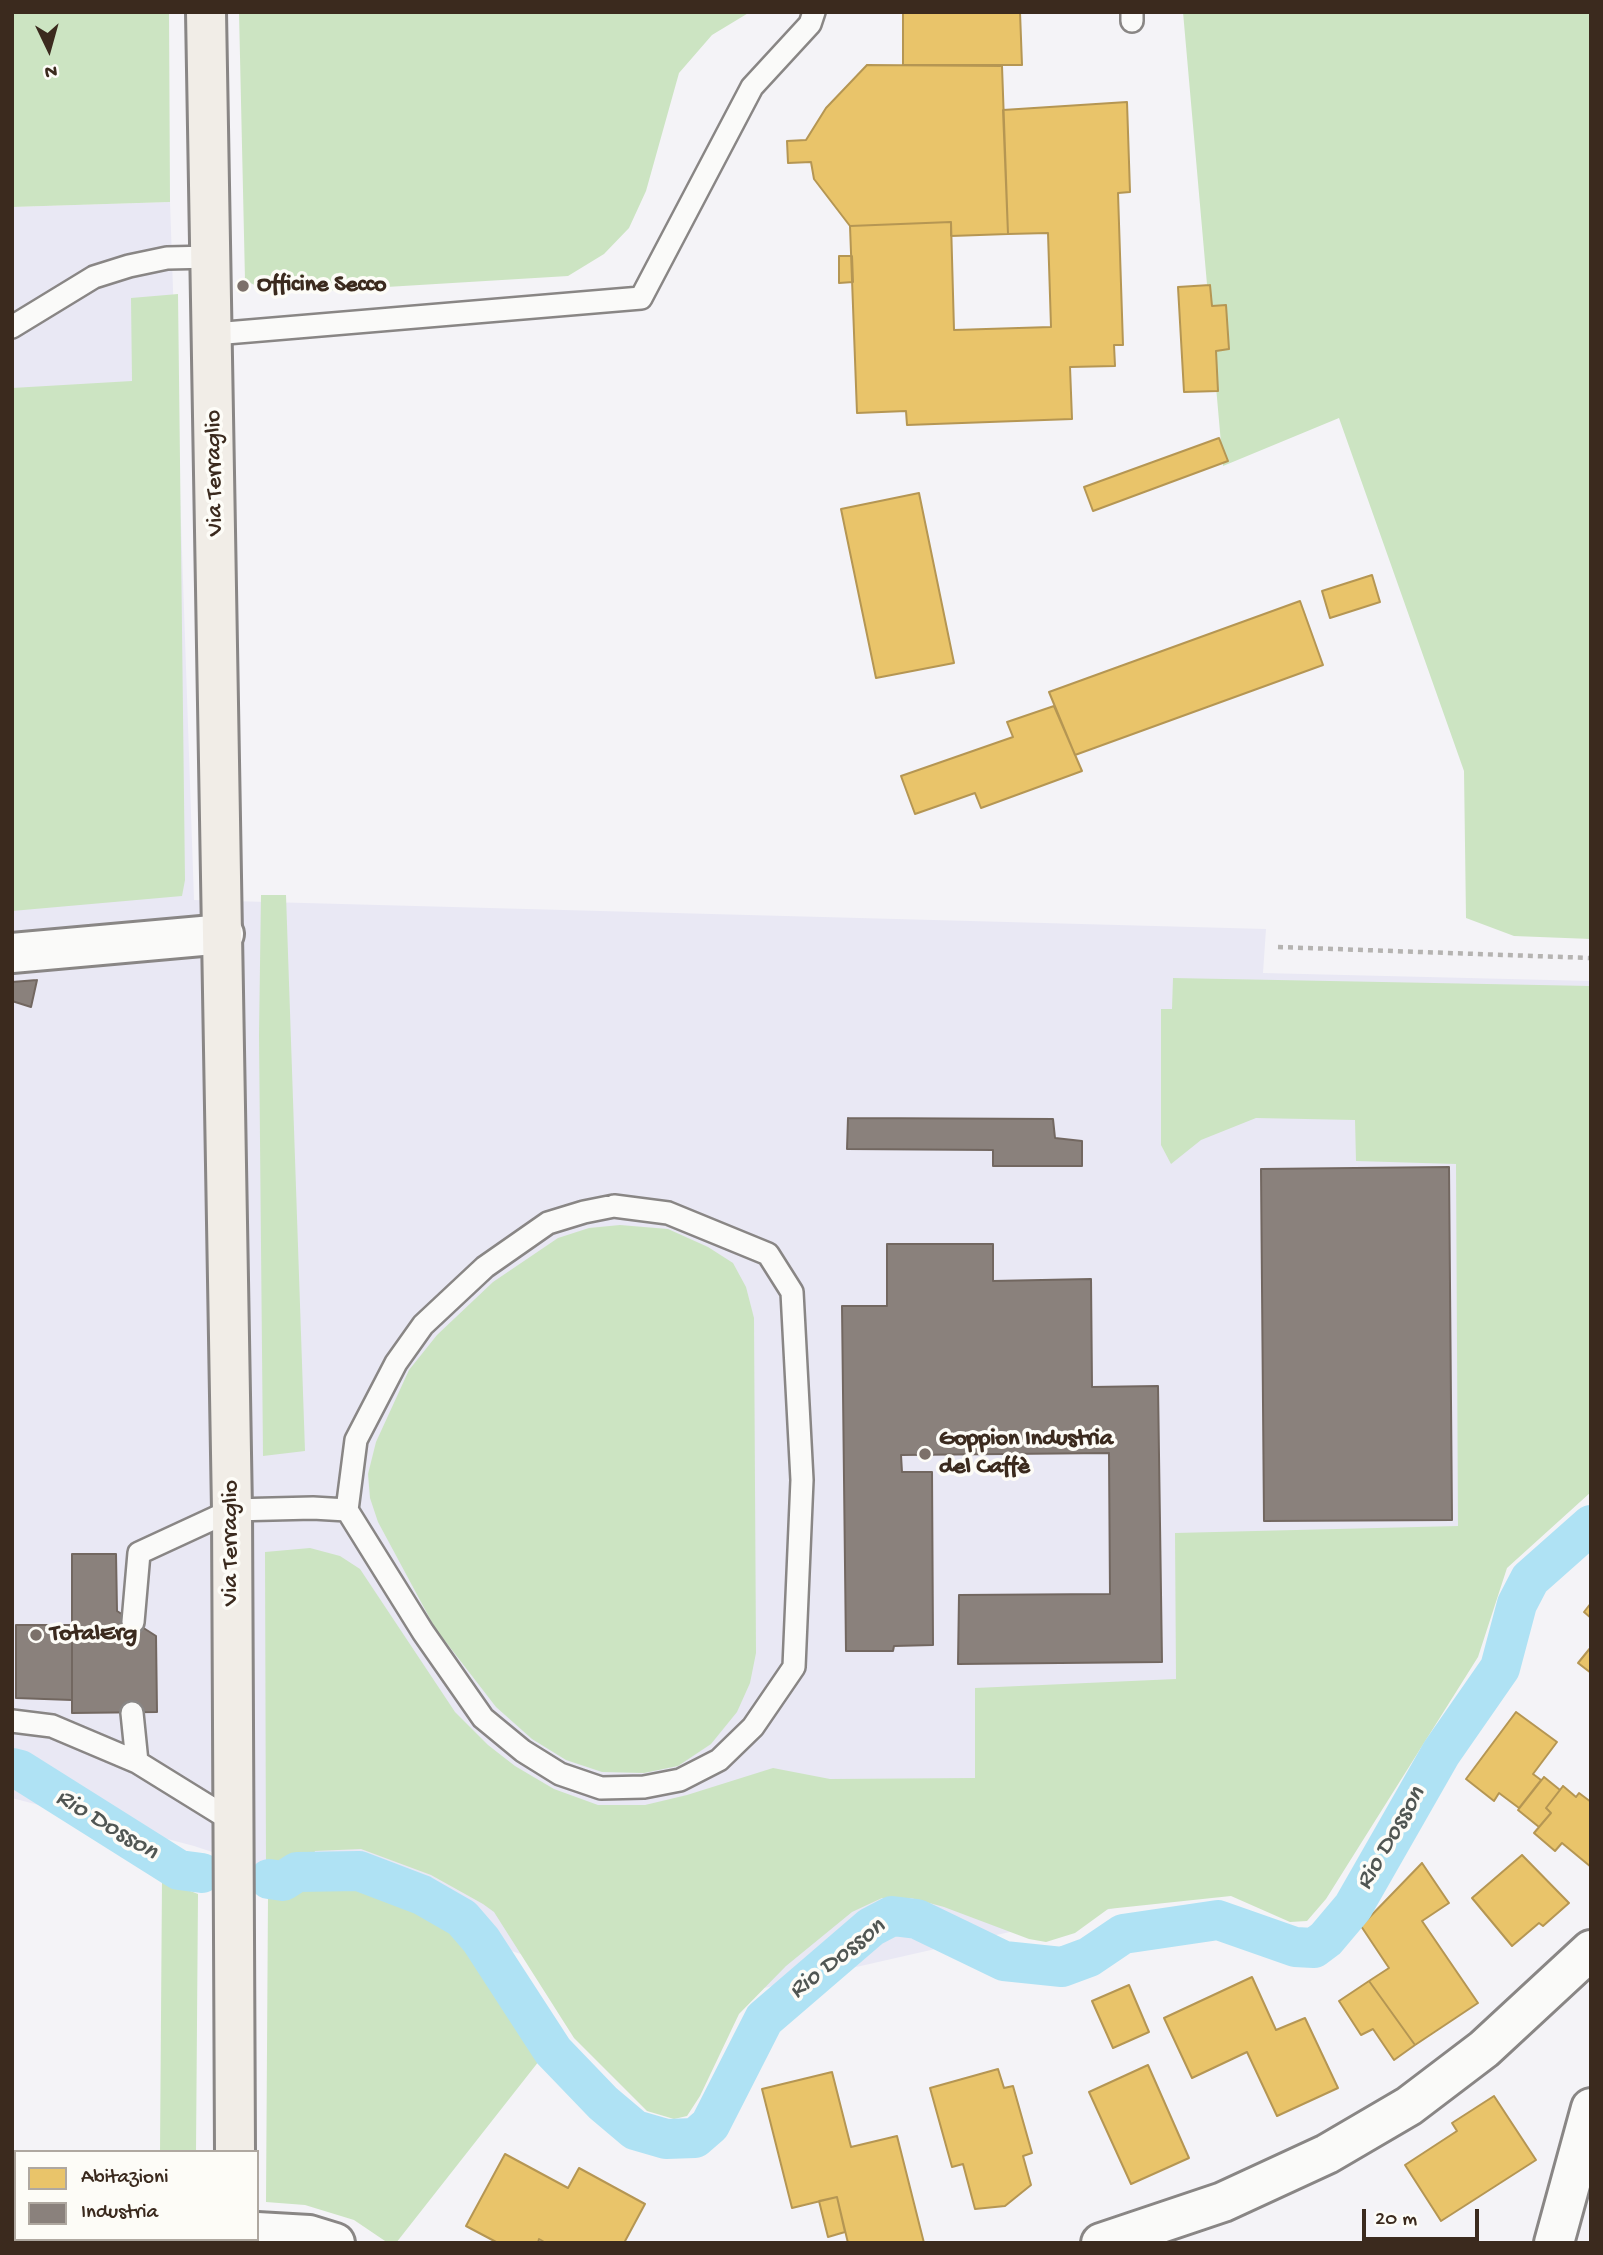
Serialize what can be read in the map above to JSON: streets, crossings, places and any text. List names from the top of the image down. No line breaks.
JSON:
{"streets":{"main road":["Via Terraglio"]},"water":["Rio Dosson"],"places":["Officine Secco","Goppion Industria del Caffè","TotalErg"],"legend":["Abitazioni","Industria"],"scale_bar":"20 m","north":"bottom"}
